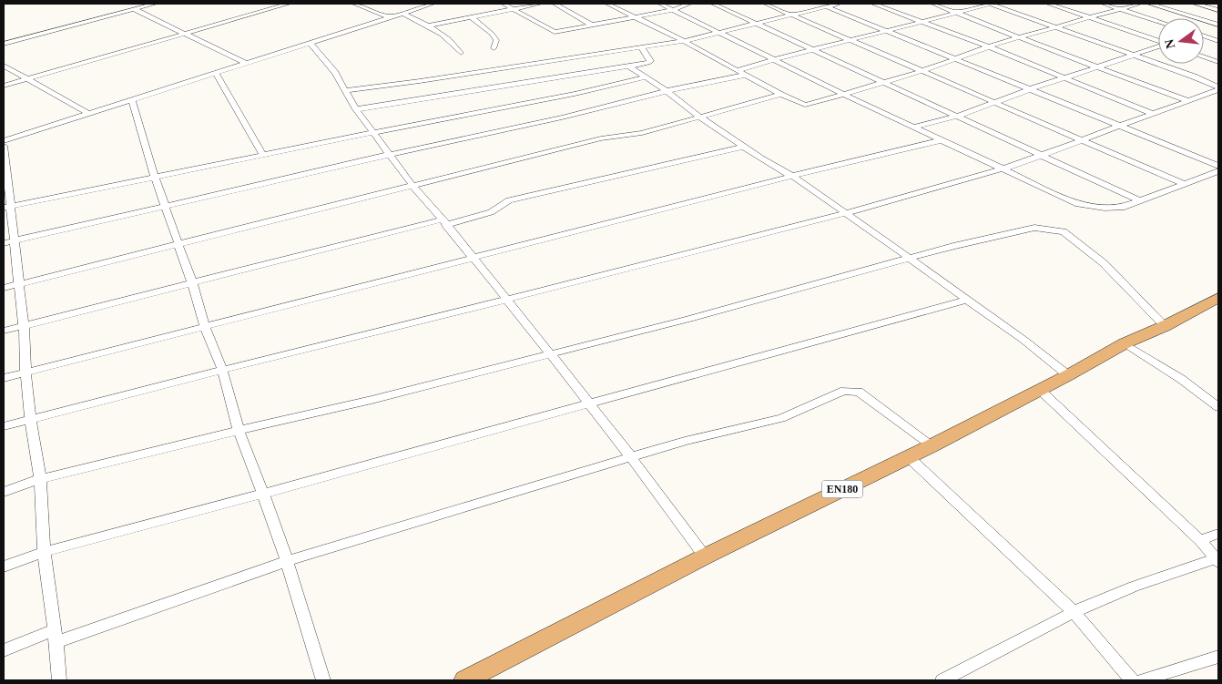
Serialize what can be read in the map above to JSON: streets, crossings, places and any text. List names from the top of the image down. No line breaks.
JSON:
{"streets":{"main road":["EN180"]},"north":"left"}
